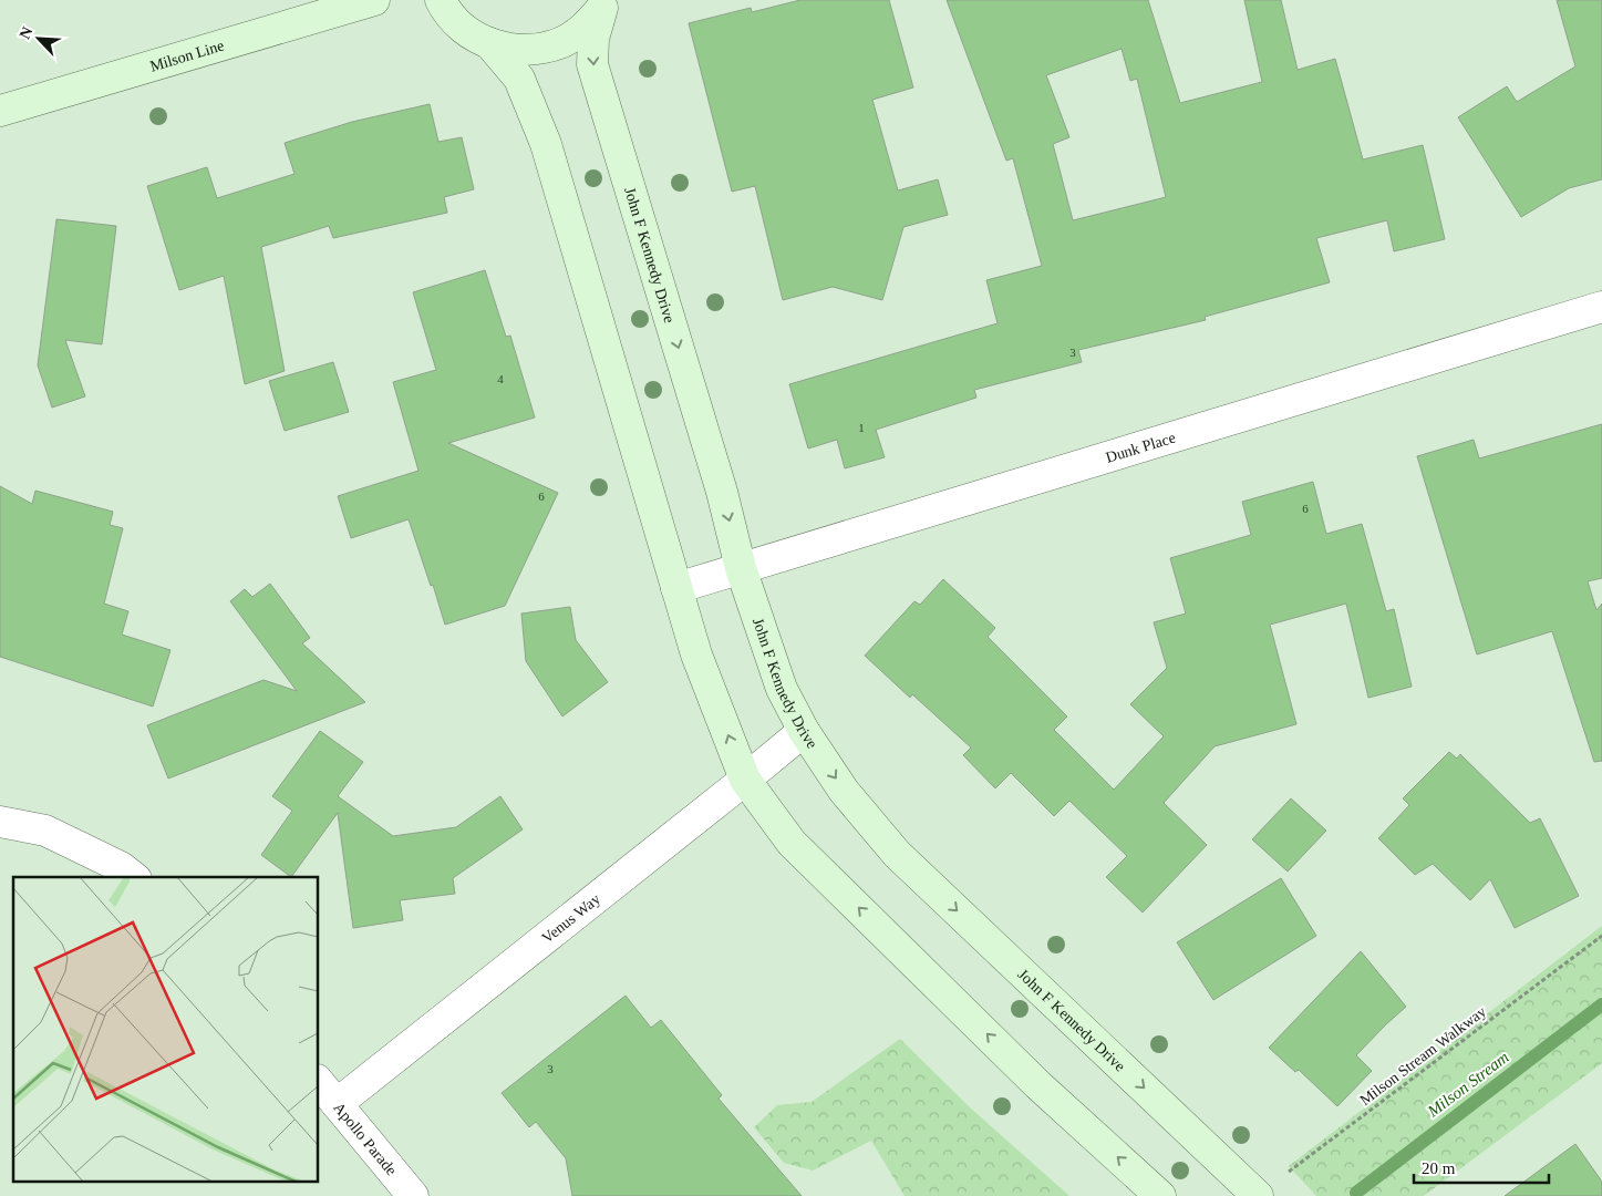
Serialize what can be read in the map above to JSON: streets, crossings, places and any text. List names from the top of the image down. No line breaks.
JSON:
{"streets":{"main road":["Milson Line","John F Kennedy Drive"],"street":["Dunk Place","Venus Way","Apollo Parade"],"path":["Milson Stream Walkway"]},"crossings":[["John F Kennedy Drive","Dunk Place"],["John F Kennedy Drive","Venus Way"],["John F Kennedy Drive","Milson Stream Walkway"],["Venus Way","Apollo Parade"]],"water":["Milson Stream"],"house_numbers":["3","4","1","6","6","3"],"scale_bar":"20 m","north":"top left"}
